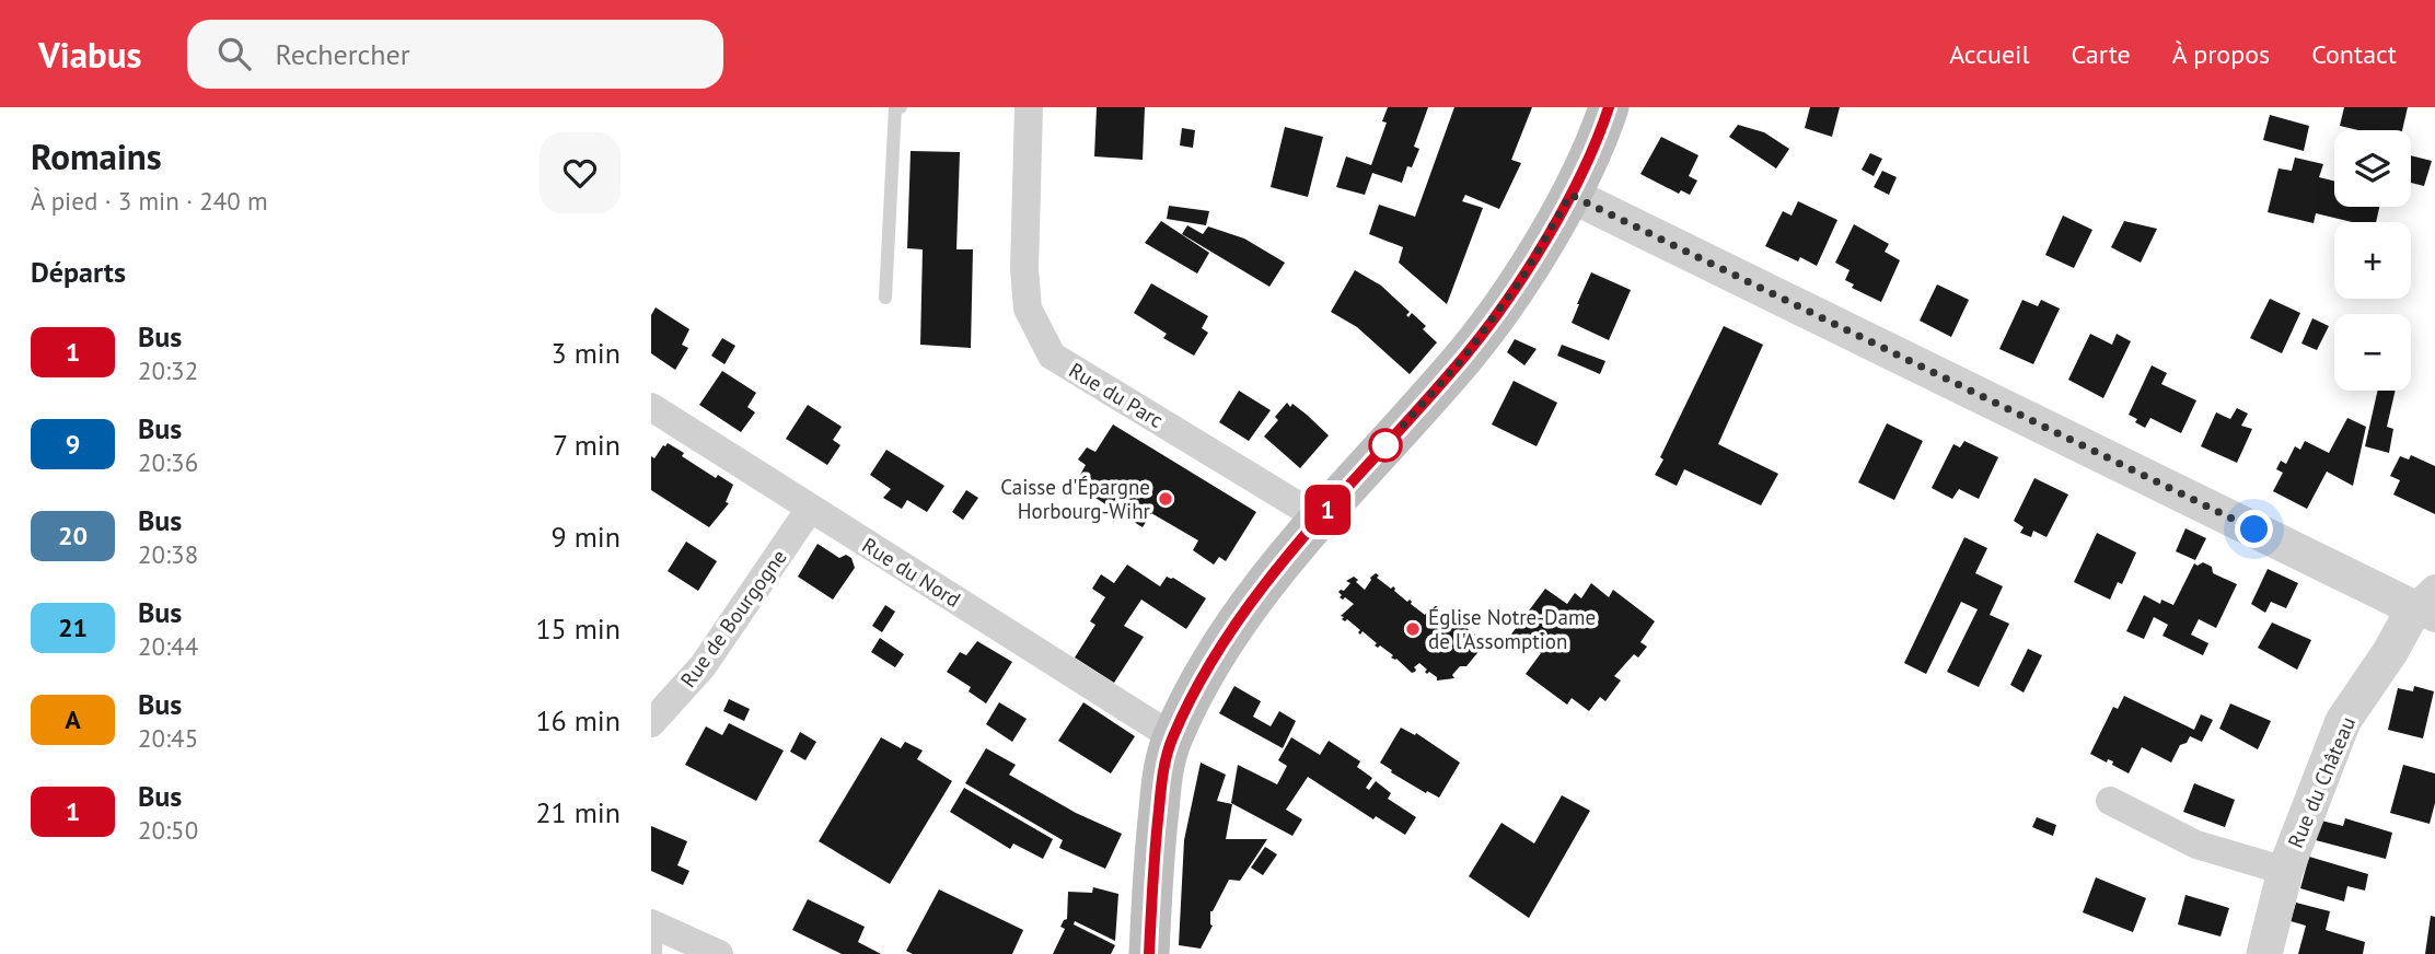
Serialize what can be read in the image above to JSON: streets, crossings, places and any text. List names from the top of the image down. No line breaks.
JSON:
{"streets":{"street":["Rue du Parc","Rue du Nord","Rue de Bourgogne","Rue du Château"]},"crossings":[["Rue du Nord","Rue de Bourgogne"]],"places":["Caisse d'Épargne Horbourg-Wihr","Église Notre-Dame de l'Assomption"],"lines":["bus line 1"],"page":{"header":"Viabus","search":"Rechercher","nav":["Accueil","Carte","À propos","Contact"],"heading":[["Romains","À pied · 3 min · 240 m"],"Départs"],"on_map":"1","map_buttons":["+","−"],"list":[{"mark":"1","name":"Bus","note":"20:32","value":"3 min"},{"mark":"9","name":"Bus","note":"20:36","value":"7 min"},{"mark":"20","name":"Bus","note":"20:38","value":"9 min"},{"mark":"21","name":"Bus","note":"20:44","value":"15 min"},{"mark":"A","name":"Bus","note":"20:45","value":"16 min"},{"mark":"1","name":"Bus","note":"20:50","value":"21 min"}]}}
